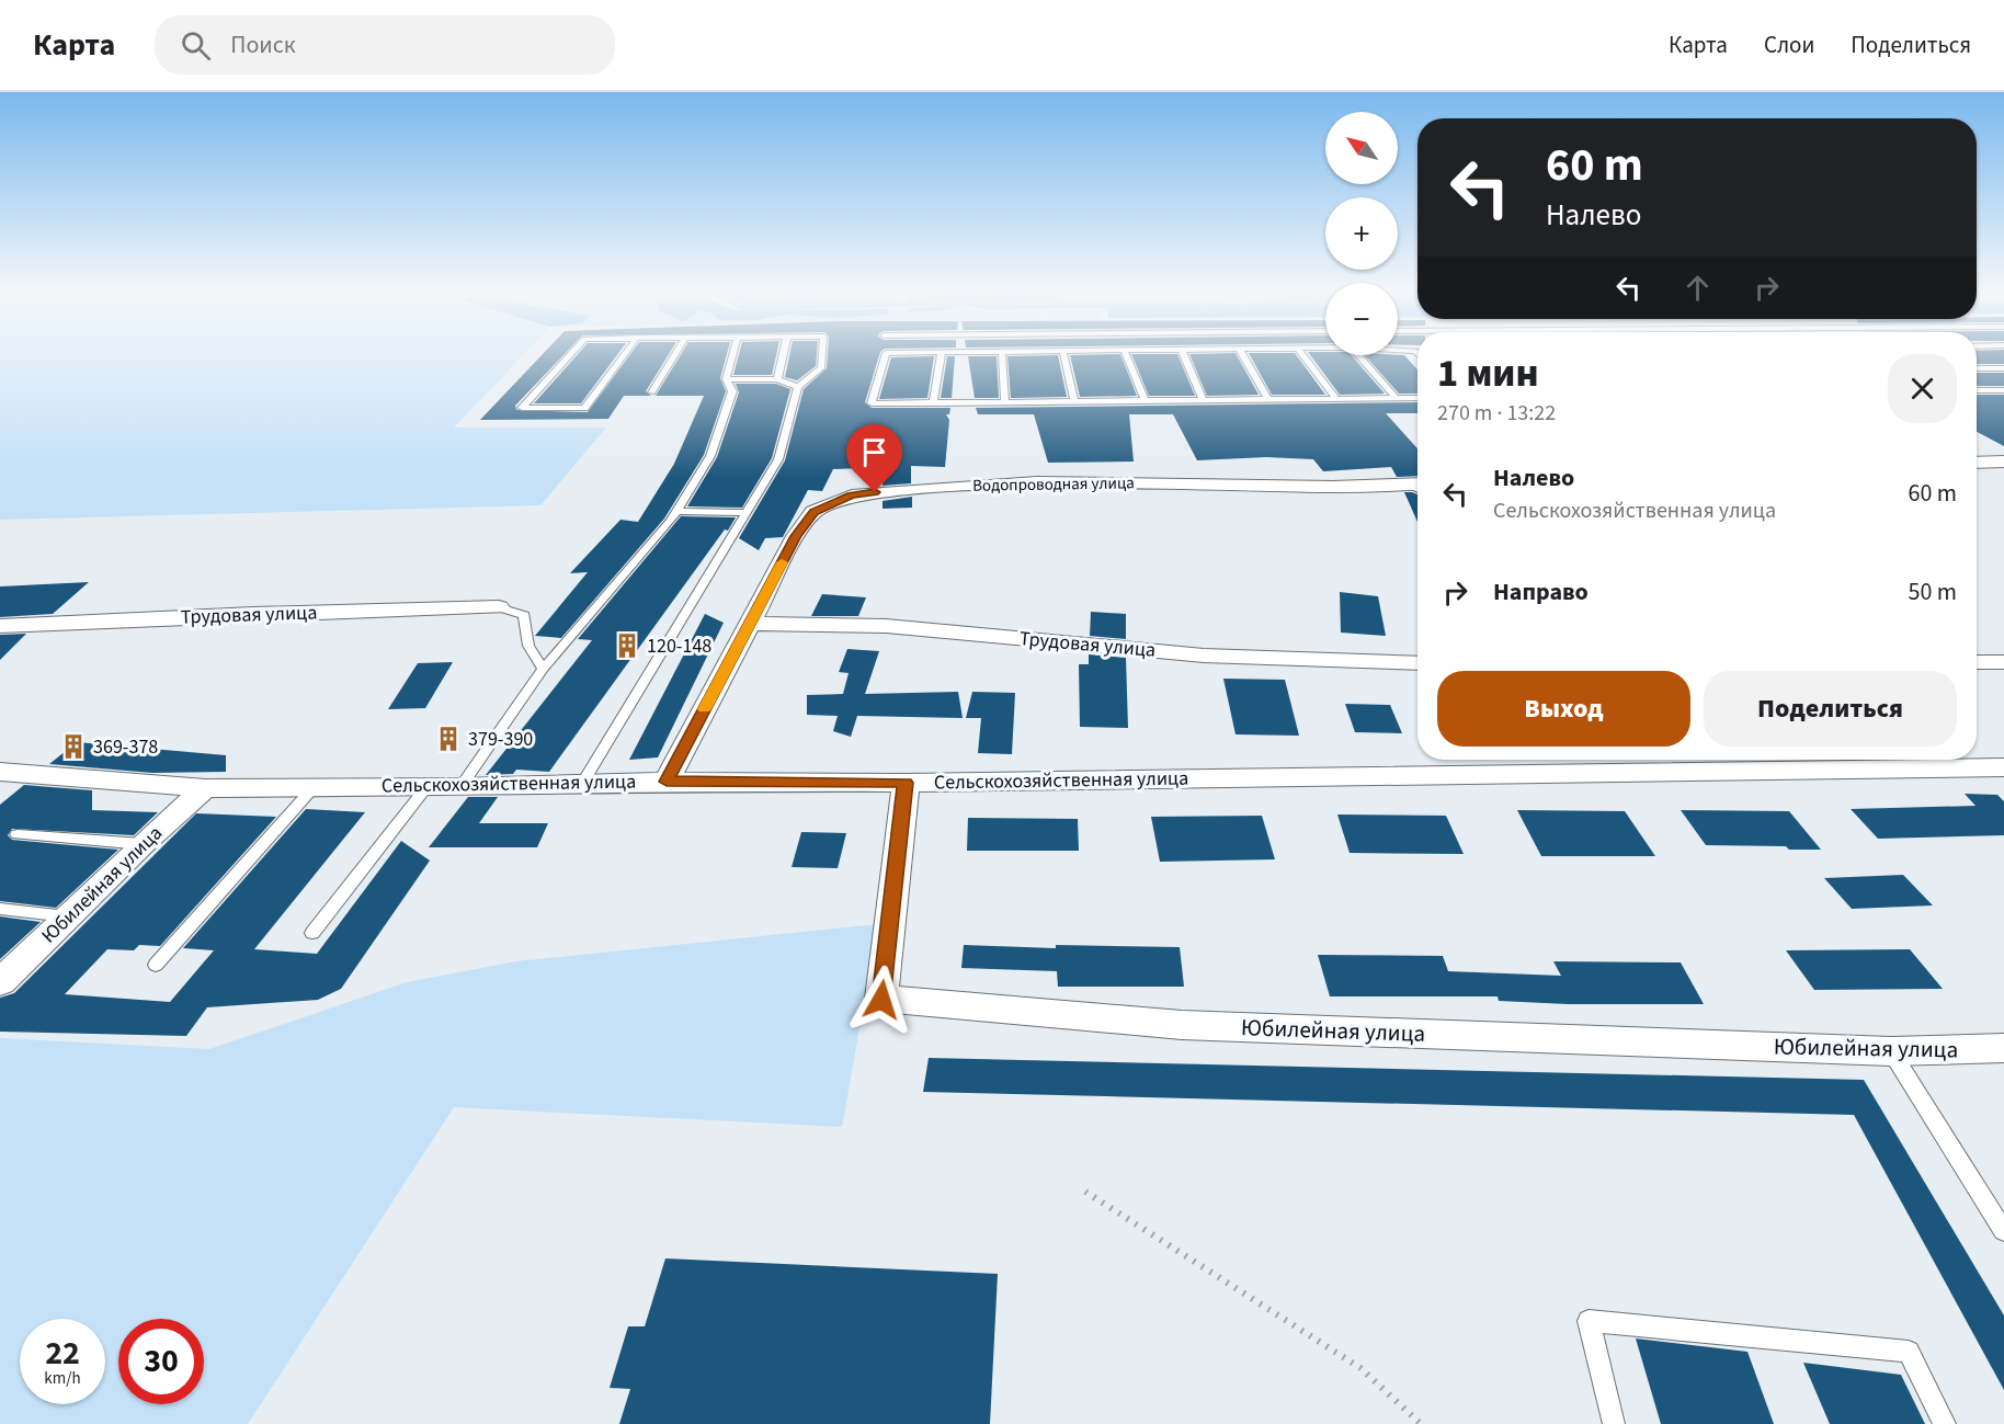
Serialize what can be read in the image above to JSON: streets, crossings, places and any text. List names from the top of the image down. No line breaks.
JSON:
{"streets":{"street":["Водопроводная улица","Трудовая улица","Сельскохозяйственная улица","Юбилейная улица"]},"crossings":[["Водопроводная улица","Трудовая улица"],["Водопроводная улица","Сельскохозяйственная улица"],["Сельскохозяйственная улица","Юбилейная улица"]],"places":{"building":["120-148","379-390","369-378"]},"north":"top left","page":{"header":"Карта","search":"Поиск","nav":["Карта","Слои","Поделиться"],"map_buttons":["+","−"],"turn":["60 m","Налево"],"heading":["1 мин","270 m · 13:22"],"list":[{"name":"Налево","note":"Сельскохозяйственная улица","value":"60 m"},{"name":"Направо","value":"50 m"}],"buttons":["Выход","Поделиться"],"speed":"22 km/h","limit":"30"}}
